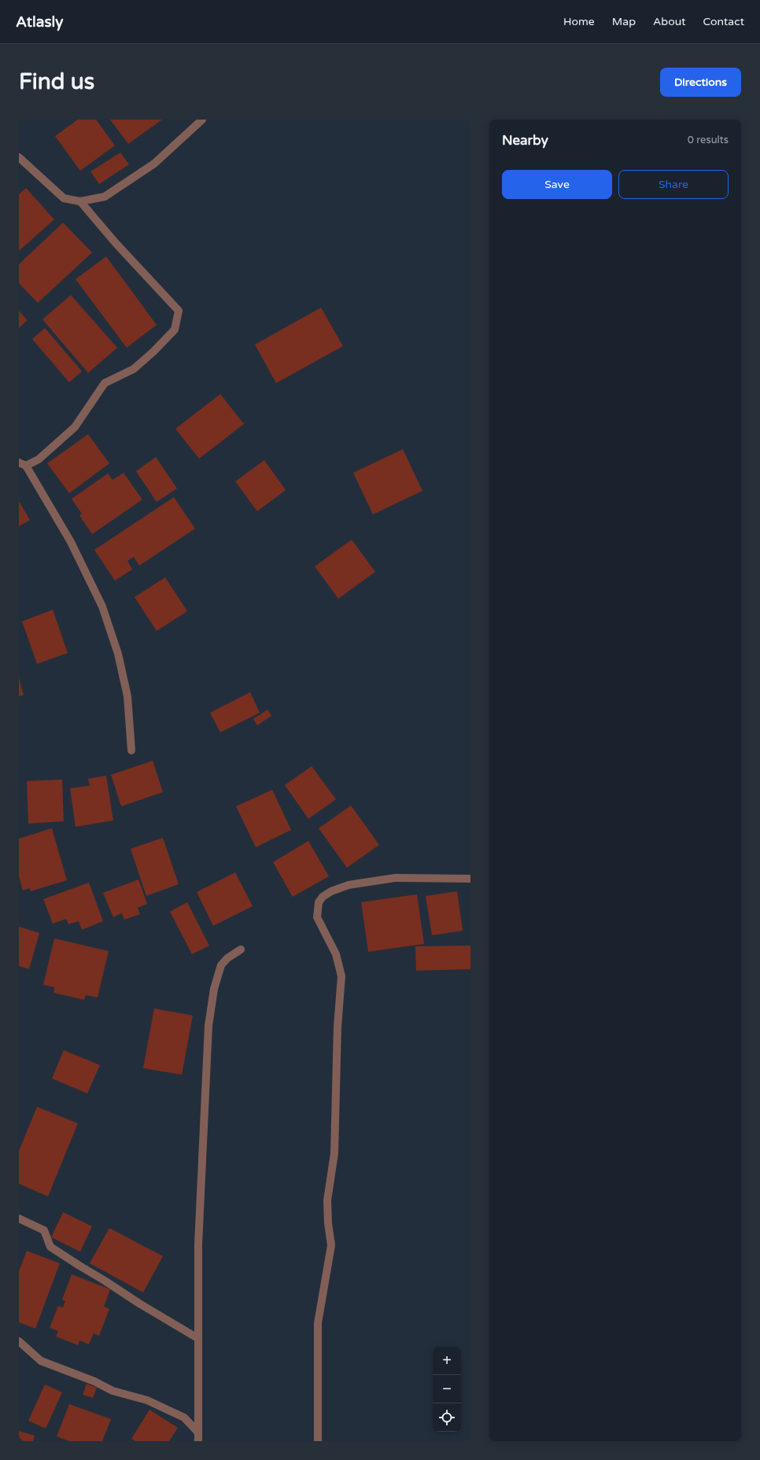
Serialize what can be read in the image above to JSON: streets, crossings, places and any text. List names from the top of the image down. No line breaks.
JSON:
{"page":{"header":"Atlasly","nav":["Home","Map","About","Contact"],"buttons":["Directions",["Save","Share"]],"title":"Find us","heading":["Nearby","0 results"],"map_buttons":["+","−"]}}
